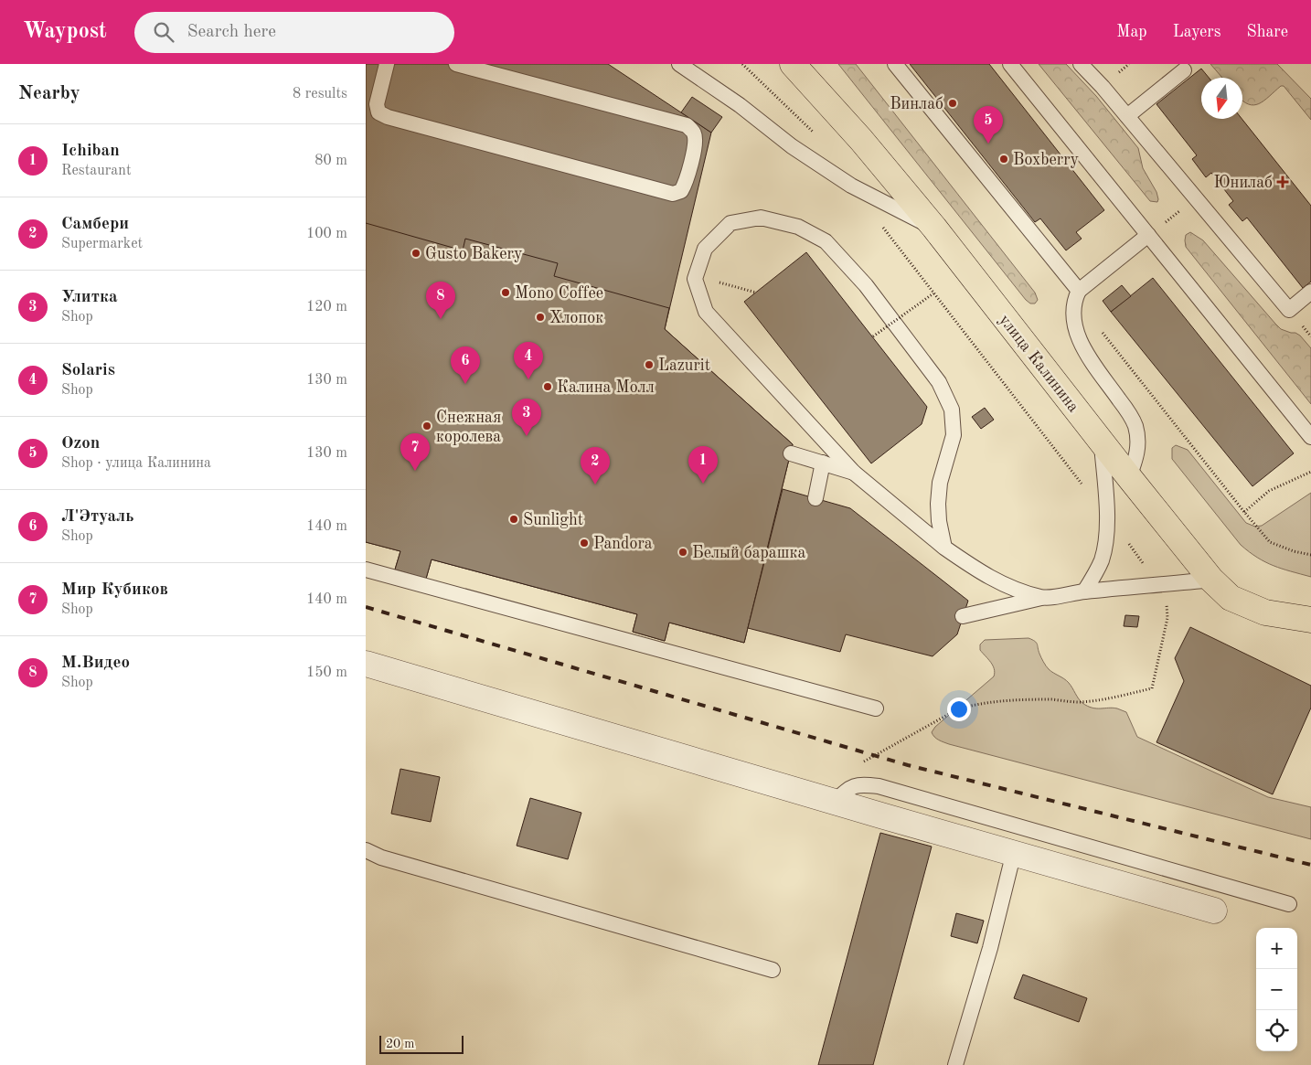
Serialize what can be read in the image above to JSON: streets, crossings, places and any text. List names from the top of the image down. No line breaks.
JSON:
{"streets":{"main road":["улица Калинина"]},"places":{"other":["Винлаб","Boxberry","Gusto Bakery","Mono Coffee","Хлопок","Lazurit","Калина Молл","Снежная королева","Sunlight","Pandora","Белый барашка"],"health":["Юнилаб"]},"scale_bar":"20 m","north":"bottom","page":{"header":"Waypost","search":"Search here","nav":["Map","Layers","Share"],"heading":["Nearby","8 results"],"pins":["5","8","4","6","3","7","1","2"],"list":[{"mark":"1","name":"Ichiban","note":"Restaurant","value":"80 m"},{"mark":"2","name":"Самбери","note":"Supermarket","value":"100 m"},{"mark":"3","name":"Улитка","note":"Shop","value":"120 m"},{"mark":"4","name":"Solaris","note":"Shop","value":"130 m"},{"mark":"5","name":"Ozon","note":"Shop · улица Калинина","value":"130 m"},{"mark":"6","name":"Л'Этуаль","note":"Shop","value":"140 m"},{"mark":"7","name":"Мир Кубиков","note":"Shop","value":"140 m"},{"mark":"8","name":"М.Видео","note":"Shop","value":"150 m"}],"map_buttons":["+","−"],"scale":"20 m"}}
